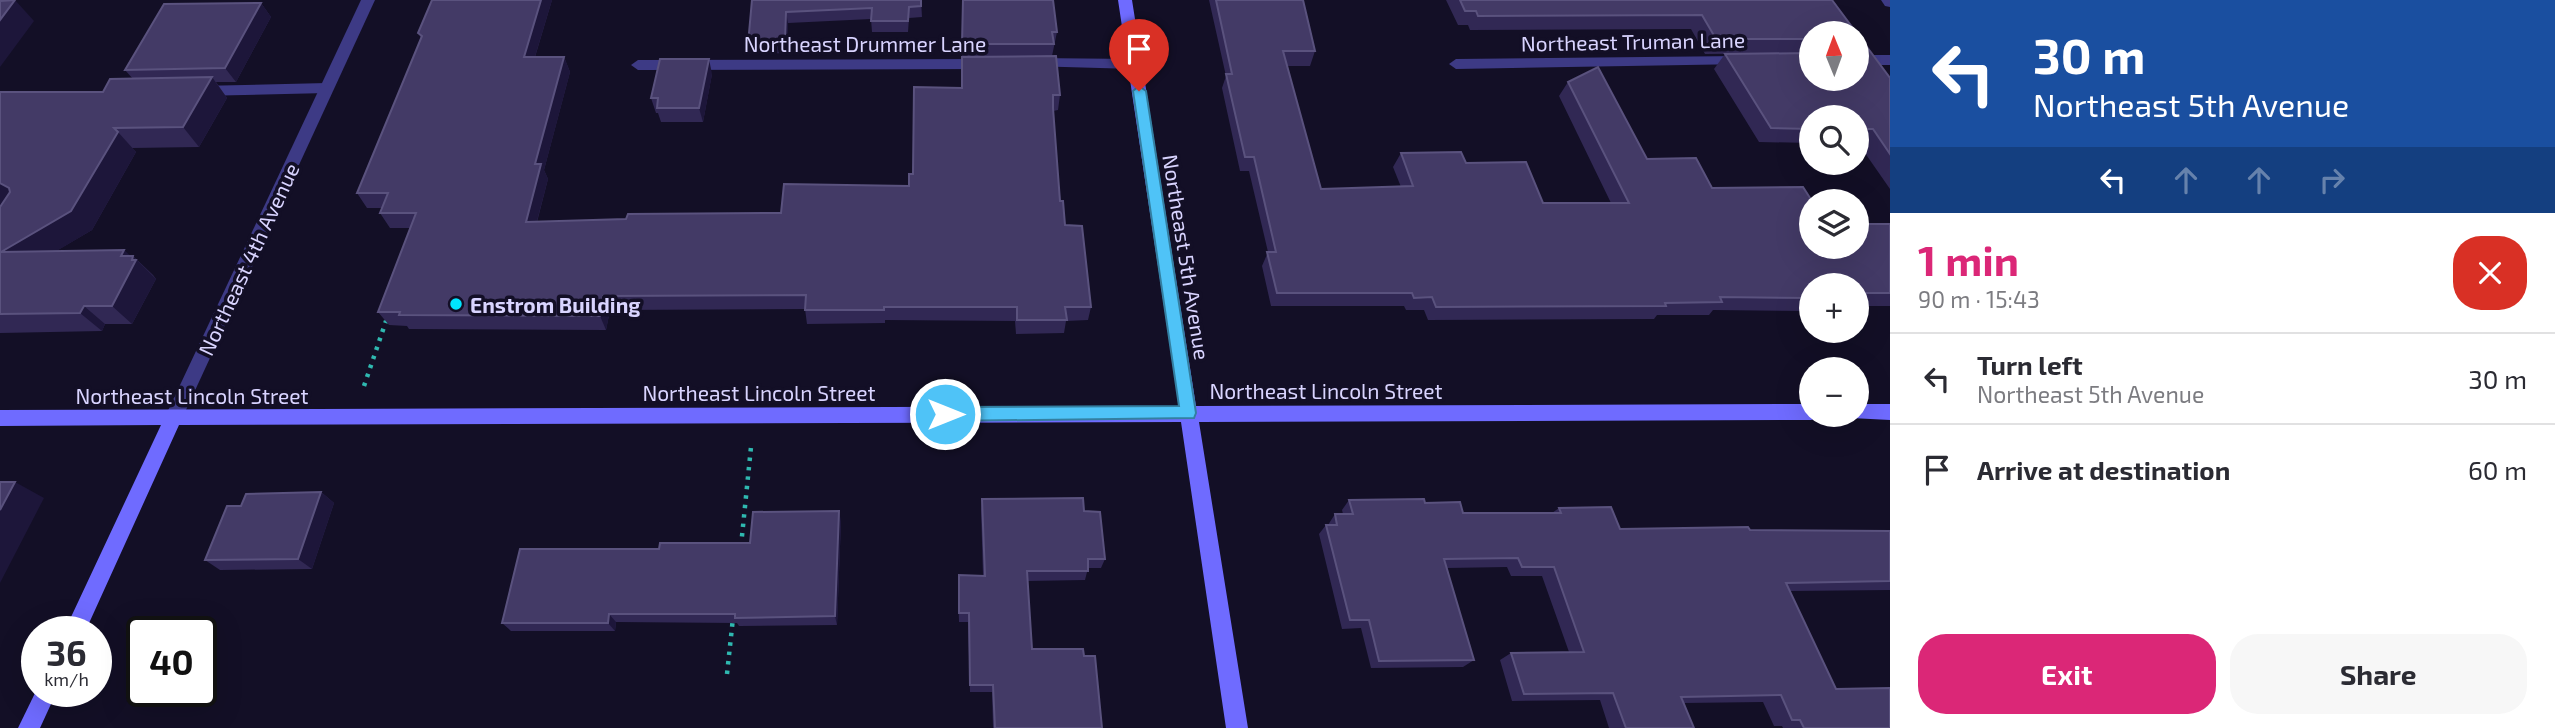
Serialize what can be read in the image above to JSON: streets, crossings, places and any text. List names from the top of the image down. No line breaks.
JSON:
{"streets":{"street":["Northeast Truman Lane","Northeast Drummer Lane","Northeast 5th Avenue","Northeast 4th Avenue","Northeast Lincoln Street"]},"crossings":[["Northeast 5th Avenue","Northeast Lincoln Street"],["Northeast 4th Avenue","Northeast Lincoln Street"]],"places":["Enstrom Building"],"north":"top","page":{"turn":["30 m","Northeast 5th Avenue"],"map_buttons":["+","−"],"heading":["1 min","90 m · 15:43"],"list":[{"name":"Turn left","note":"Northeast 5th Avenue","value":"30 m"},{"name":"Arrive at destination","value":"60 m"}],"speed":"36 km/h","limit":"40","buttons":["Exit","Share"]}}
